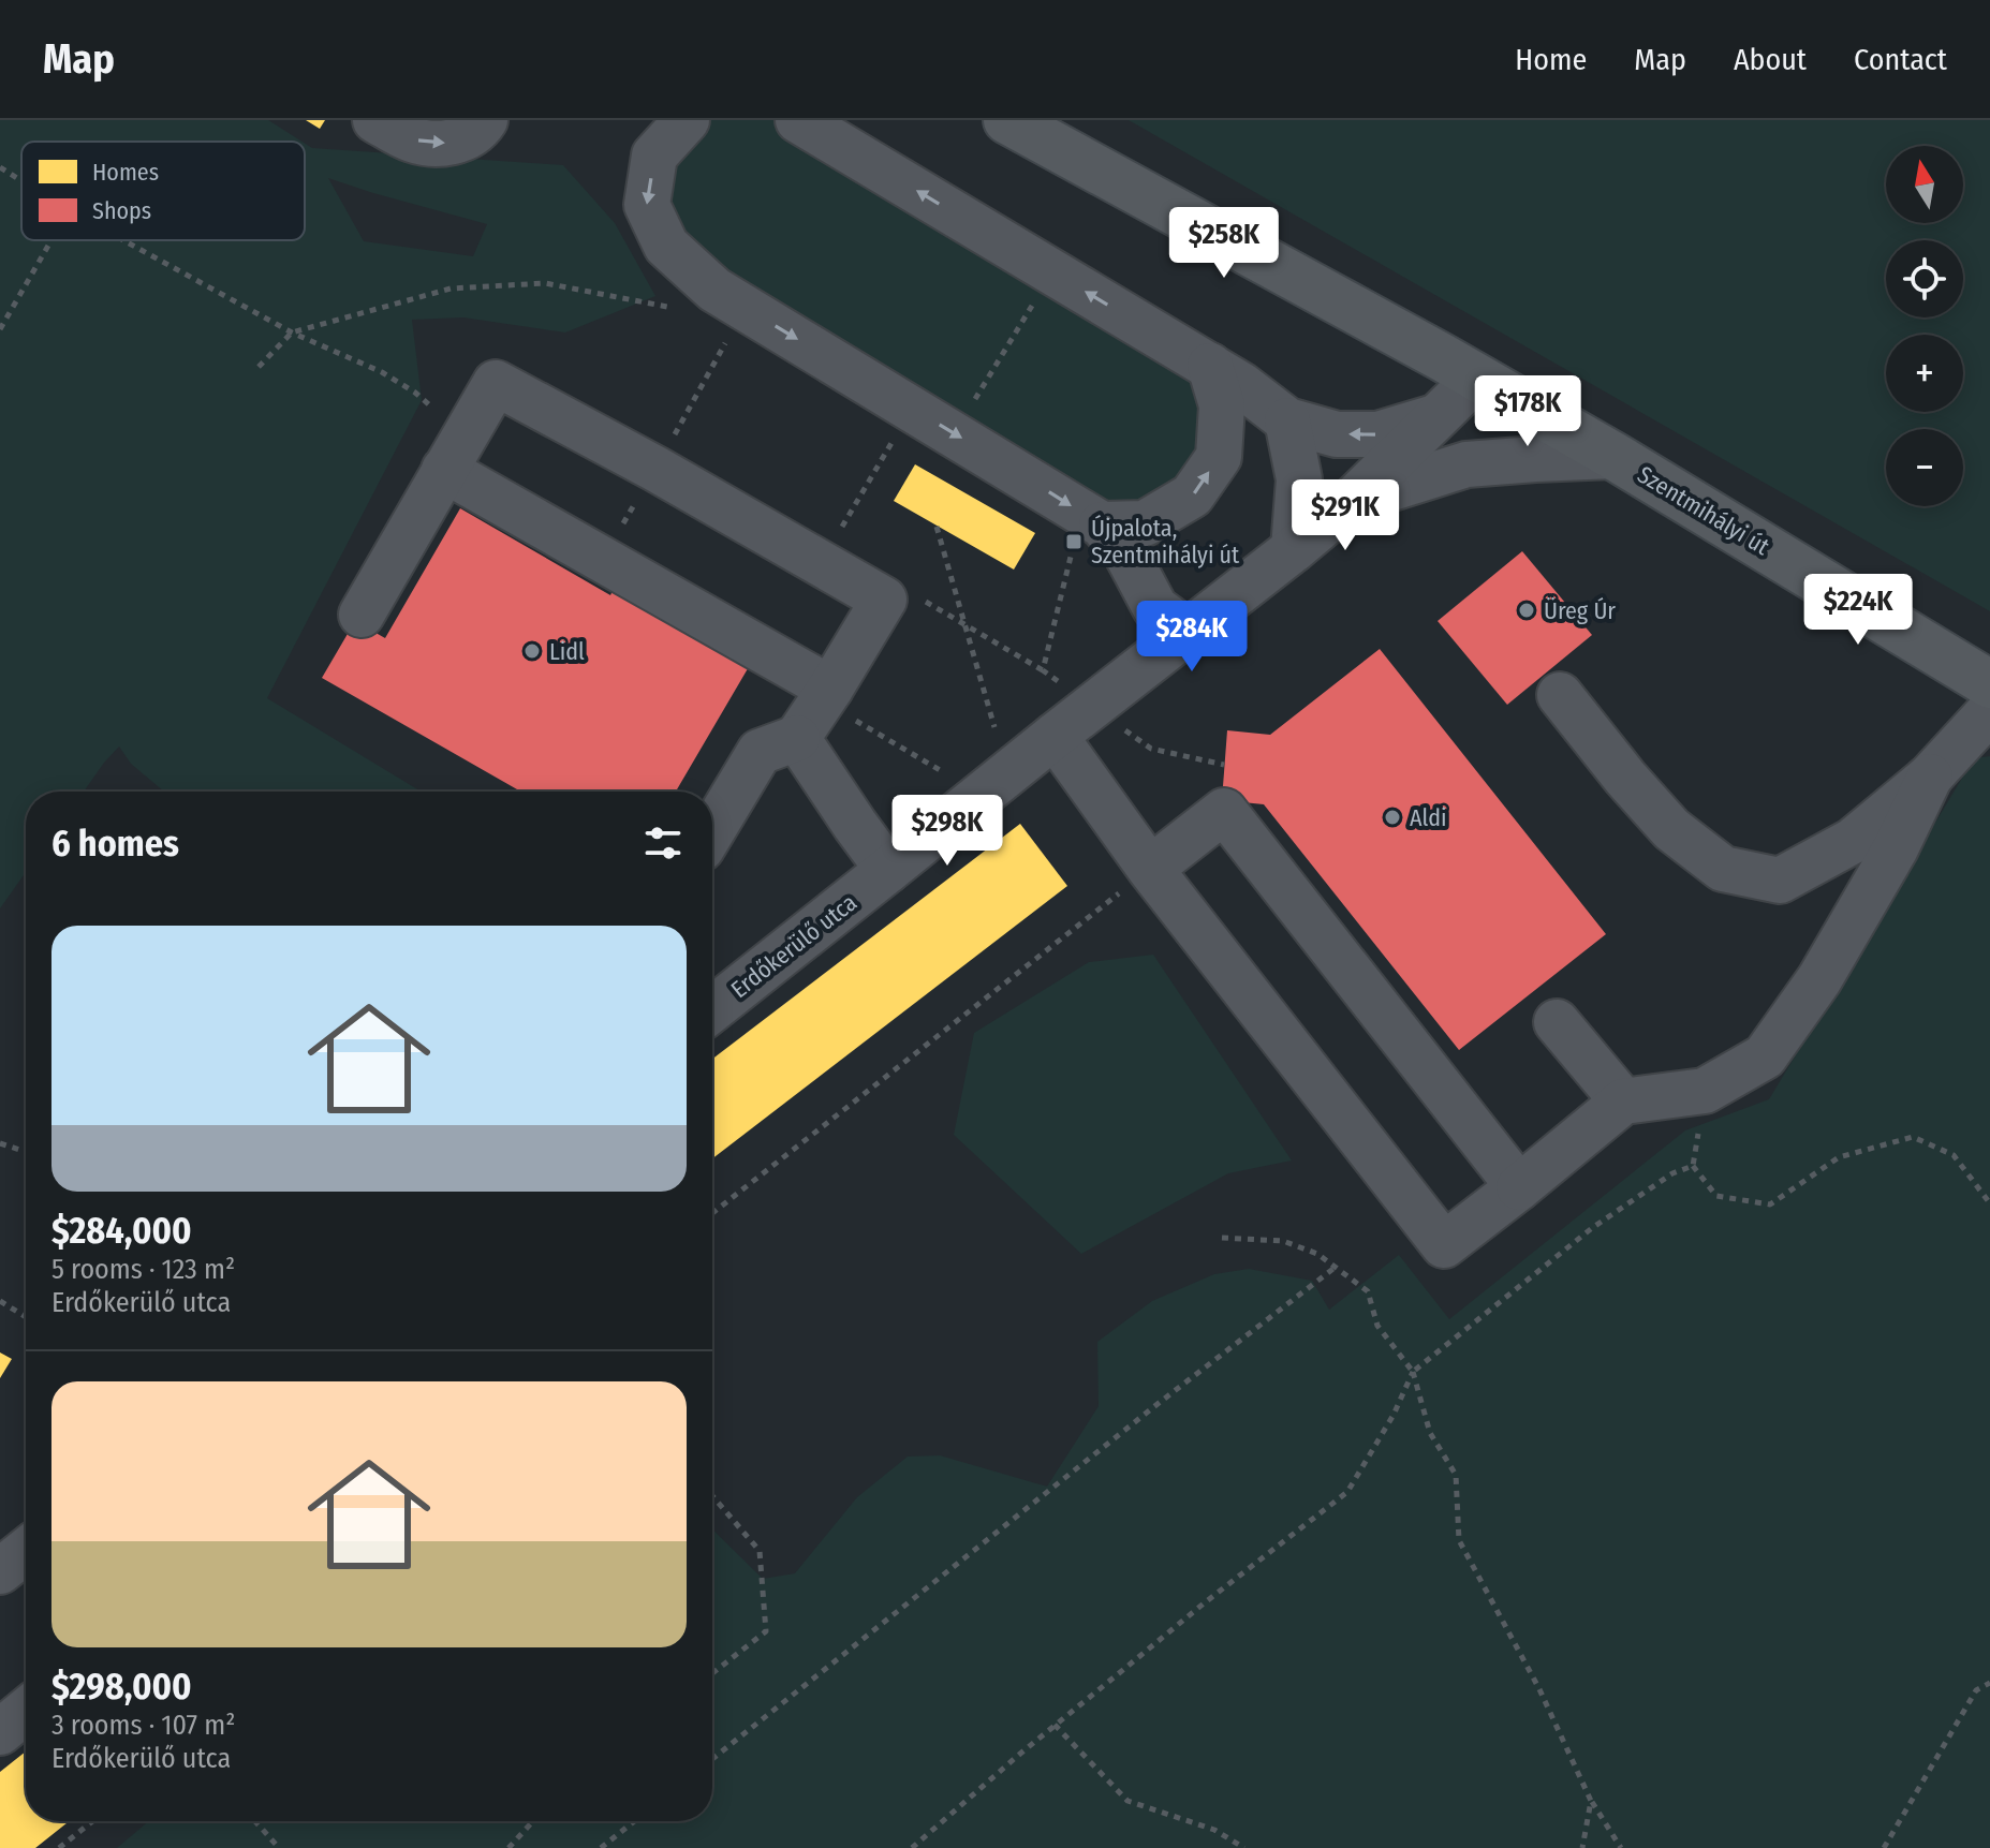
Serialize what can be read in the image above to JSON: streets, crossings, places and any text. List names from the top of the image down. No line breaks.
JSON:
{"streets":{"main road":["Szentmihályi út"],"street":["Erdőkerülő utca"]},"crossings":[["Szentmihályi út","Erdőkerülő utca"]],"places":{"transit":["Újpalota, Szentmihályi út"],"other":["Üreg Úr","Lidl","Aldi"]},"legend":["Homes","Shops"],"north":"top","page":{"header":"Map","nav":["Home","Map","About","Contact"],"map_buttons":["+","−"],"price":["$258K","$178K","$291K","$224K","$284K","$298K"],"heading":"6 homes","list":[{"name":"$284,000","note":"5 rooms · 123 m² · Erdőkerülő utca"},{"name":"$298,000","note":"3 rooms · 107 m² · Erdőkerülő utca"}]}}
